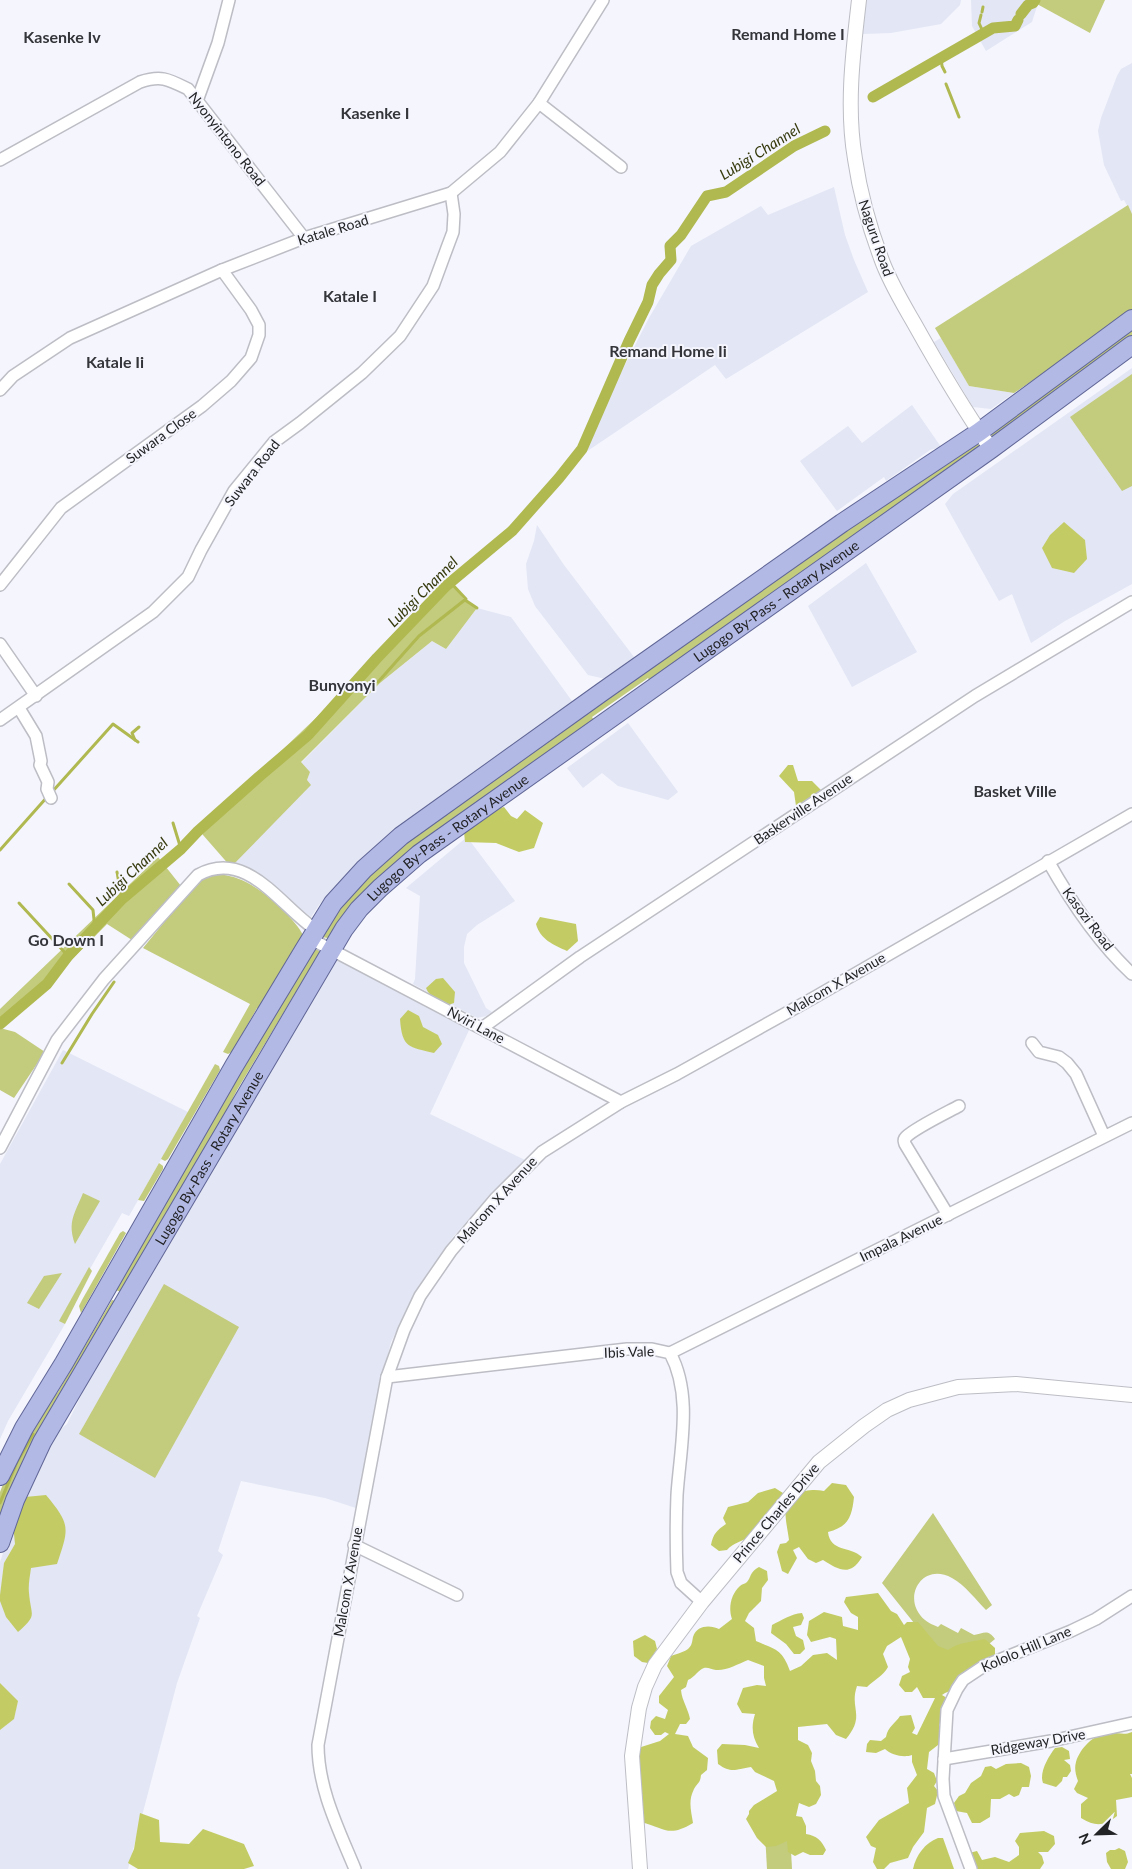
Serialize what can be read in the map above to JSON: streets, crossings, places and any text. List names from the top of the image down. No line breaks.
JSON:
{"streets":{"main road":["Lugogo By-Pass - Rotary Avenue"],"street":["Nyonyintono Road","Katale Road","Naguru Road","Suwara Close","Suwara Road","Baskerville Avenue","Kasozi Road","Malcom X Avenue","Nviri Lane","Impala Avenue","Ibis Vale","Prince Charles Drive","Kololo Hill Lane","Ridgeway Drive"]},"crossings":[["Nyonyintono Road","Katale Road"],["Katale Road","Suwara Close"],["Katale Road","Suwara Road"],["Naguru Road","Lugogo By-Pass - Rotary Avenue"],["Lugogo By-Pass - Rotary Avenue","Nviri Lane"],["Baskerville Avenue","Nviri Lane"],["Kasozi Road","Malcom X Avenue"],["Malcom X Avenue","Nviri Lane"],["Malcom X Avenue","Ibis Vale"],["Impala Avenue","Ibis Vale"],["Ibis Vale","Prince Charles Drive"],["Kololo Hill Lane","Ridgeway Drive"]],"districts":["Remand Home I","Kasenke Iv","Kasenke I","Katale I","Remand Home Ii","Katale Ii","Bunyonyi","Basket Ville","Go Down I"],"water":["Lubigi Channel"],"north":"bottom left"}
